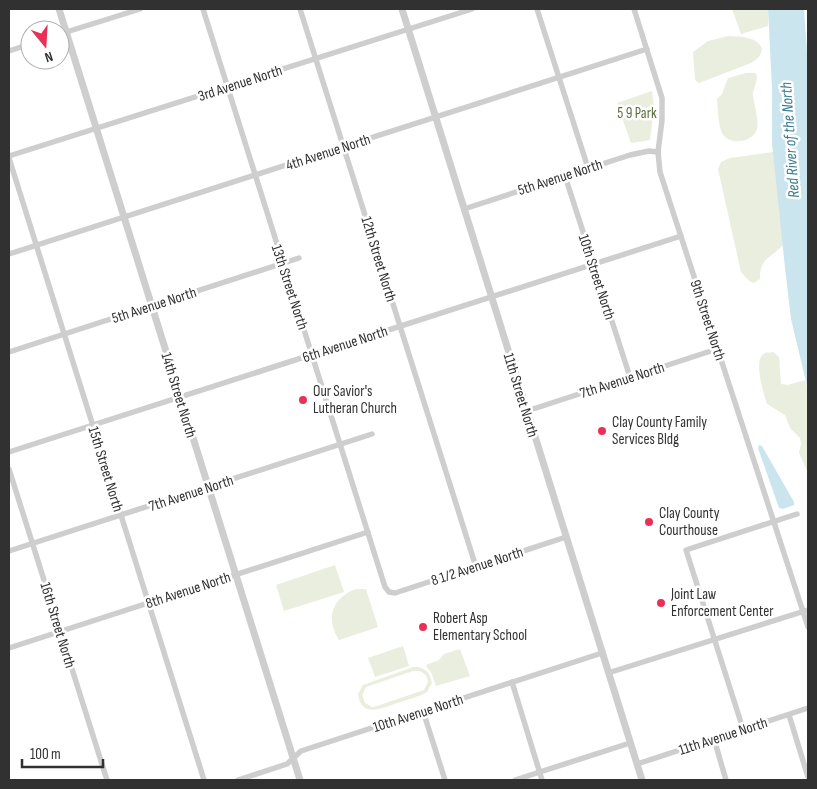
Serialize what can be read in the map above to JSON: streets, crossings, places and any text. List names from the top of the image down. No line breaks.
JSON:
{"streets":{"street":["3rd Avenue North","4th Avenue North","5th Avenue North","12th Street North","10th Street North","13th Street North","9th Street North","6th Avenue North","7th Avenue North","14th Street North","11th Street North","15th Street North","8 1/2 Avenue North","8th Avenue North","16th Street North","10th Avenue North","11th Avenue North"]},"crossings":[["3rd Avenue North","12th Street North"],["3rd Avenue North","13th Street North"],["3rd Avenue North","14th Street North"],["3rd Avenue North","11th Street North"],["3rd Avenue North","15th Street North"],["4th Avenue North","12th Street North"],["4th Avenue North","13th Street North"],["4th Avenue North","9th Street North"],["4th Avenue North","14th Street North"],["4th Avenue North","11th Street North"],["4th Avenue North","15th Street North"],["5th Avenue North","10th Street North"],["5th Avenue North","13th Street North"],["5th Avenue North","9th Street North"],["5th Avenue North","14th Street North"],["5th Avenue North","11th Street North"],["5th Avenue North","15th Street North"],["12th Street North","6th Avenue North"],["12th Street North","8 1/2 Avenue North"],["10th Street North","6th Avenue North"],["10th Street North","7th Avenue North"],["13th Street North","6th Avenue North"],["13th Street North","7th Avenue North"],["13th Street North","8 1/2 Avenue North"],["13th Street North","8th Avenue North"],["9th Street North","6th Avenue North"],["9th Street North","7th Avenue North"],["6th Avenue North","14th Street North"],["6th Avenue North","11th Street North"],["6th Avenue North","15th Street North"],["7th Avenue North","14th Street North"],["7th Avenue North","11th Street North"],["7th Avenue North","15th Street North"],["7th Avenue North","16th Street North"],["14th Street North","8th Avenue North"],["14th Street North","10th Avenue North"],["11th Street North","8 1/2 Avenue North"],["11th Street North","10th Avenue North"],["11th Street North","11th Avenue North"],["15th Street North","8th Avenue North"],["8th Avenue North","16th Street North"]],"water":["Red River of the North"],"parks":["5 9 Park"],"places":["Our Savior's Lutheran Church","Clay County Family Services Bldg","Clay County Courthouse","Joint Law Enforcement Center","Robert Asp Elementary School"],"scale_bar":"100 m","north":"bottom"}
